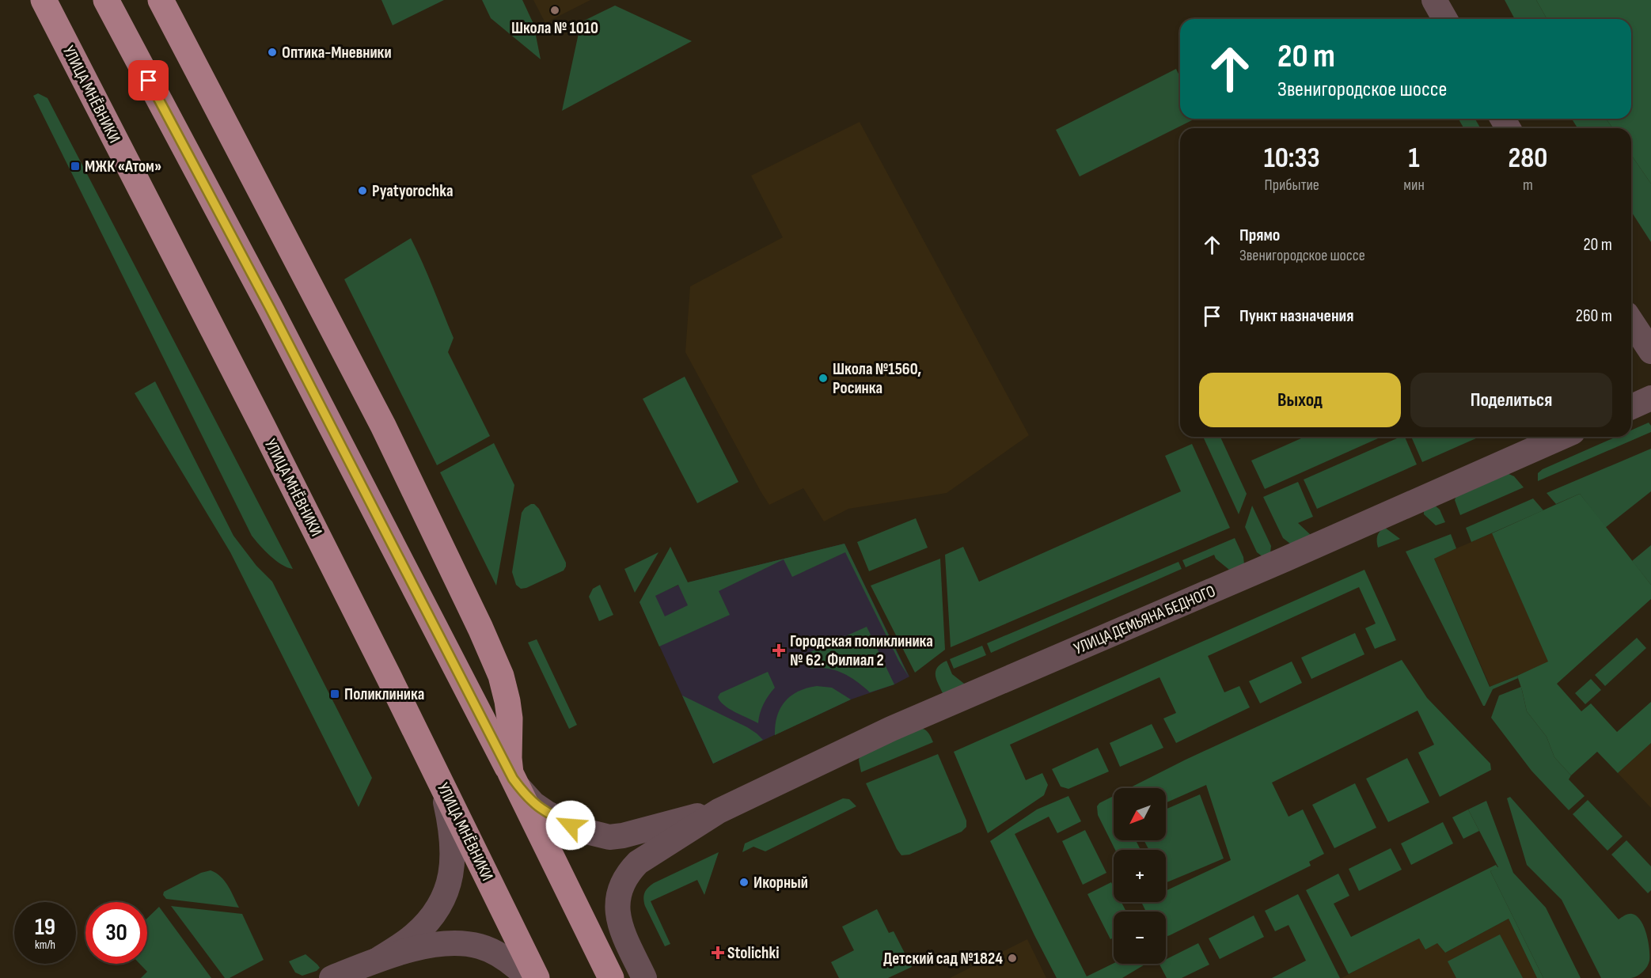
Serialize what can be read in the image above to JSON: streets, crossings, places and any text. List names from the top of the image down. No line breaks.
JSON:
{"streets":{"main road":["УЛИЦА МНЁВНИКИ"],"street":["УЛИЦА ДЕМЬЯНА БЕДНОГО"]},"places":{"other":["Школа № 1010","Оптика-Мневники","Pyatyorochka","Школа №1560, Росинка","Икорный","Детский сад №1824"],"transit":["МЖК «Атом»","Поликлиника"],"health":["Городская поликлиника № 62. Филиал 2","Stolichki"]},"north":"bottom left","page":{"turn":["20 m","Звенигородское шоссе"],"eta":["10:33","Прибытие","1","мин","280","m"],"list":[{"name":"Прямо","note":"Звенигородское шоссе","value":"20 m"},{"name":"Пункт назначения","value":"260 m"}],"buttons":["Выход","Поделиться"],"map_buttons":["+","−"],"speed":"19 km/h","limit":"30"}}
